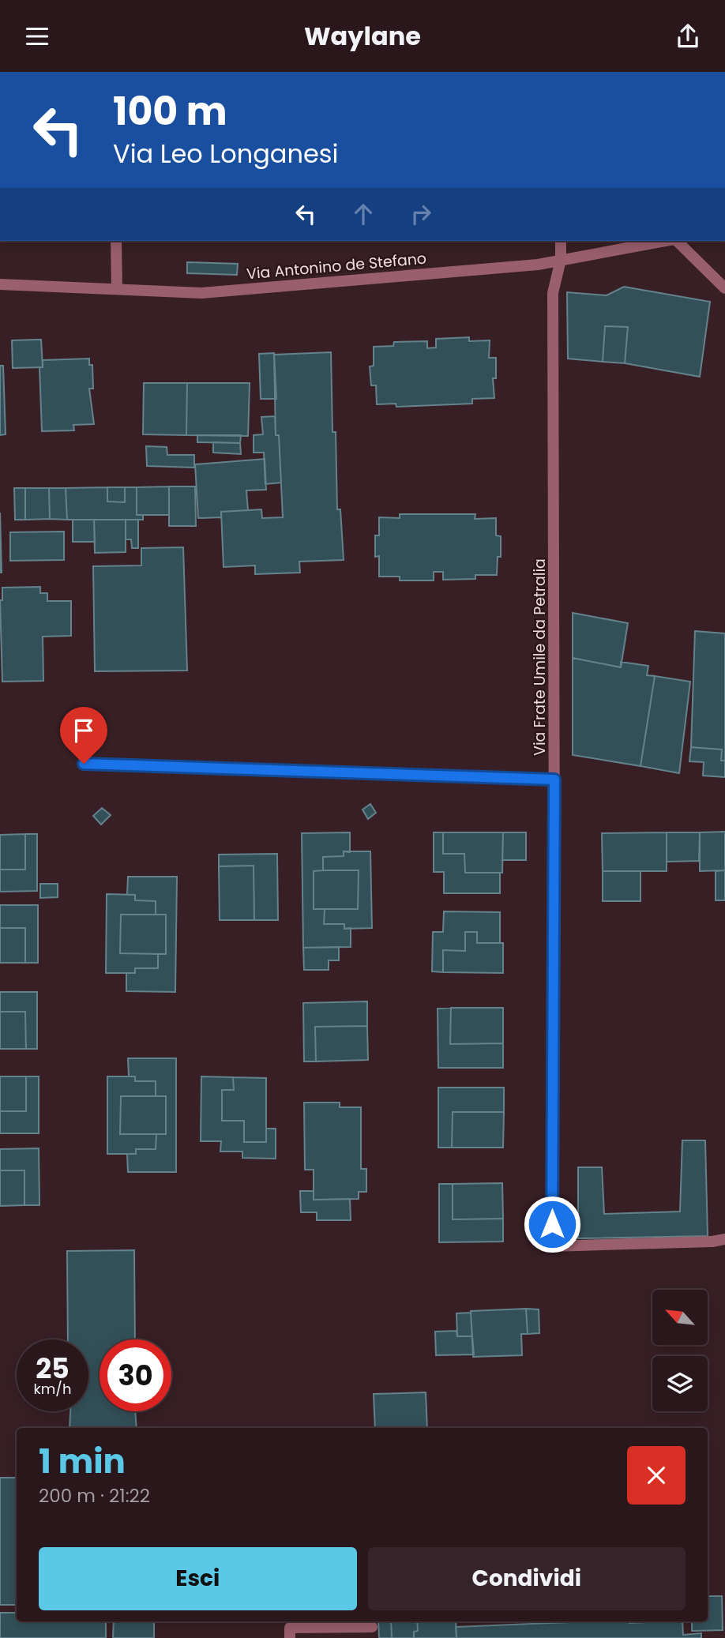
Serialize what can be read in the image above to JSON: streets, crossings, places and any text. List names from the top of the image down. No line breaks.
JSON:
{"streets":{"street":["Via Antonino de Stefano","Via Frate Umile da Petralia"]},"crossings":[["Via Antonino de Stefano","Via Frate Umile da Petralia"]],"north":"top left","page":{"header":"Waylane","turn":["100 m","Via Leo Longanesi"],"speed":"25 km/h","limit":"30","heading":["1 min","200 m · 21:22"],"buttons":["Esci","Condividi"]}}
